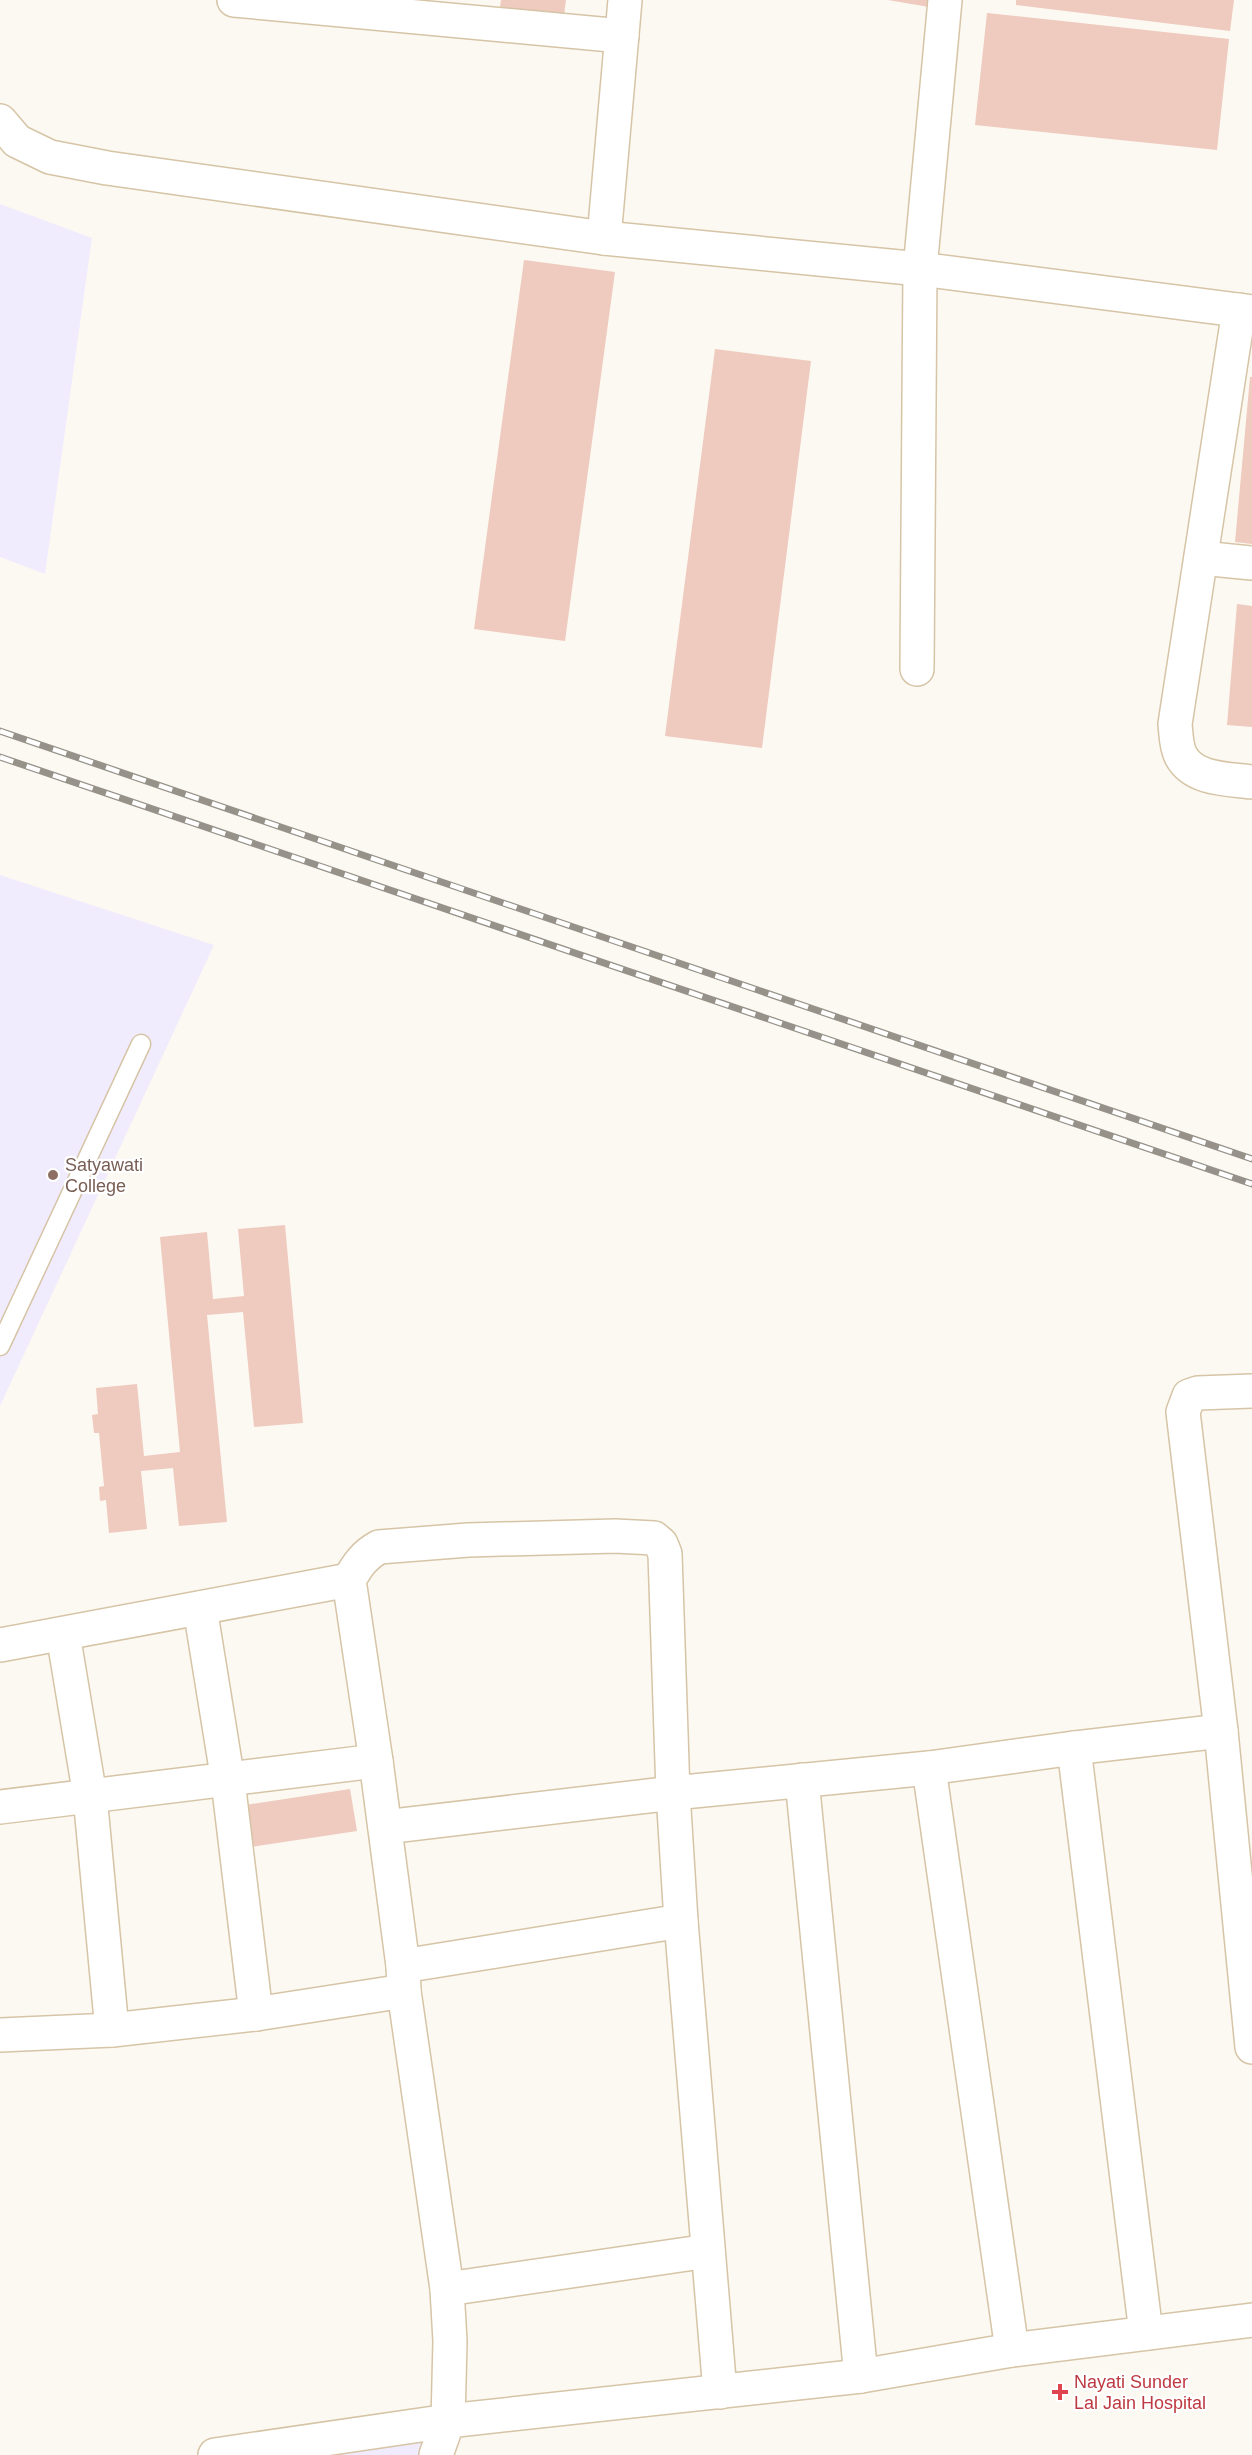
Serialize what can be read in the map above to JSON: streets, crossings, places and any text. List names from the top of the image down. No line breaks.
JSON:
{"places":{"other":["Satyawati College"],"health":["Nayati Sunder Lal Jain Hospital"]}}
